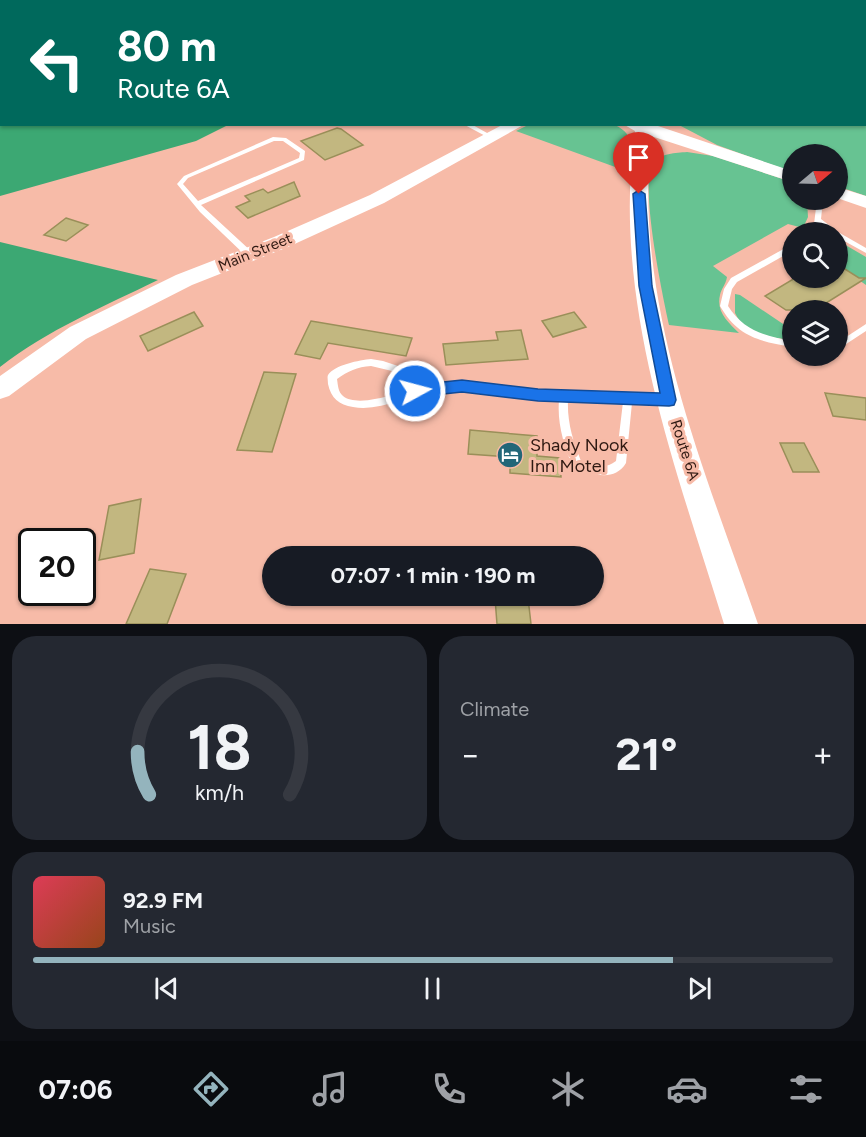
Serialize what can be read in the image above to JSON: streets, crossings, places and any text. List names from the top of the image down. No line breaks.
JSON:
{"streets":{"main road":["Main Street","Route 6A"]},"places":{"hotel":["Shady Nook Inn Motel"]},"north":"right","page":{"turn":["80 m","Route 6A"],"limit":"20","trip":"07:07 · 1 min · 190 m","tile":"Climate","heat":["−","21°","+"],"song":["92.9 FM","Music"],"tabs":"07:06","gauge":["18","km/h"]}}
